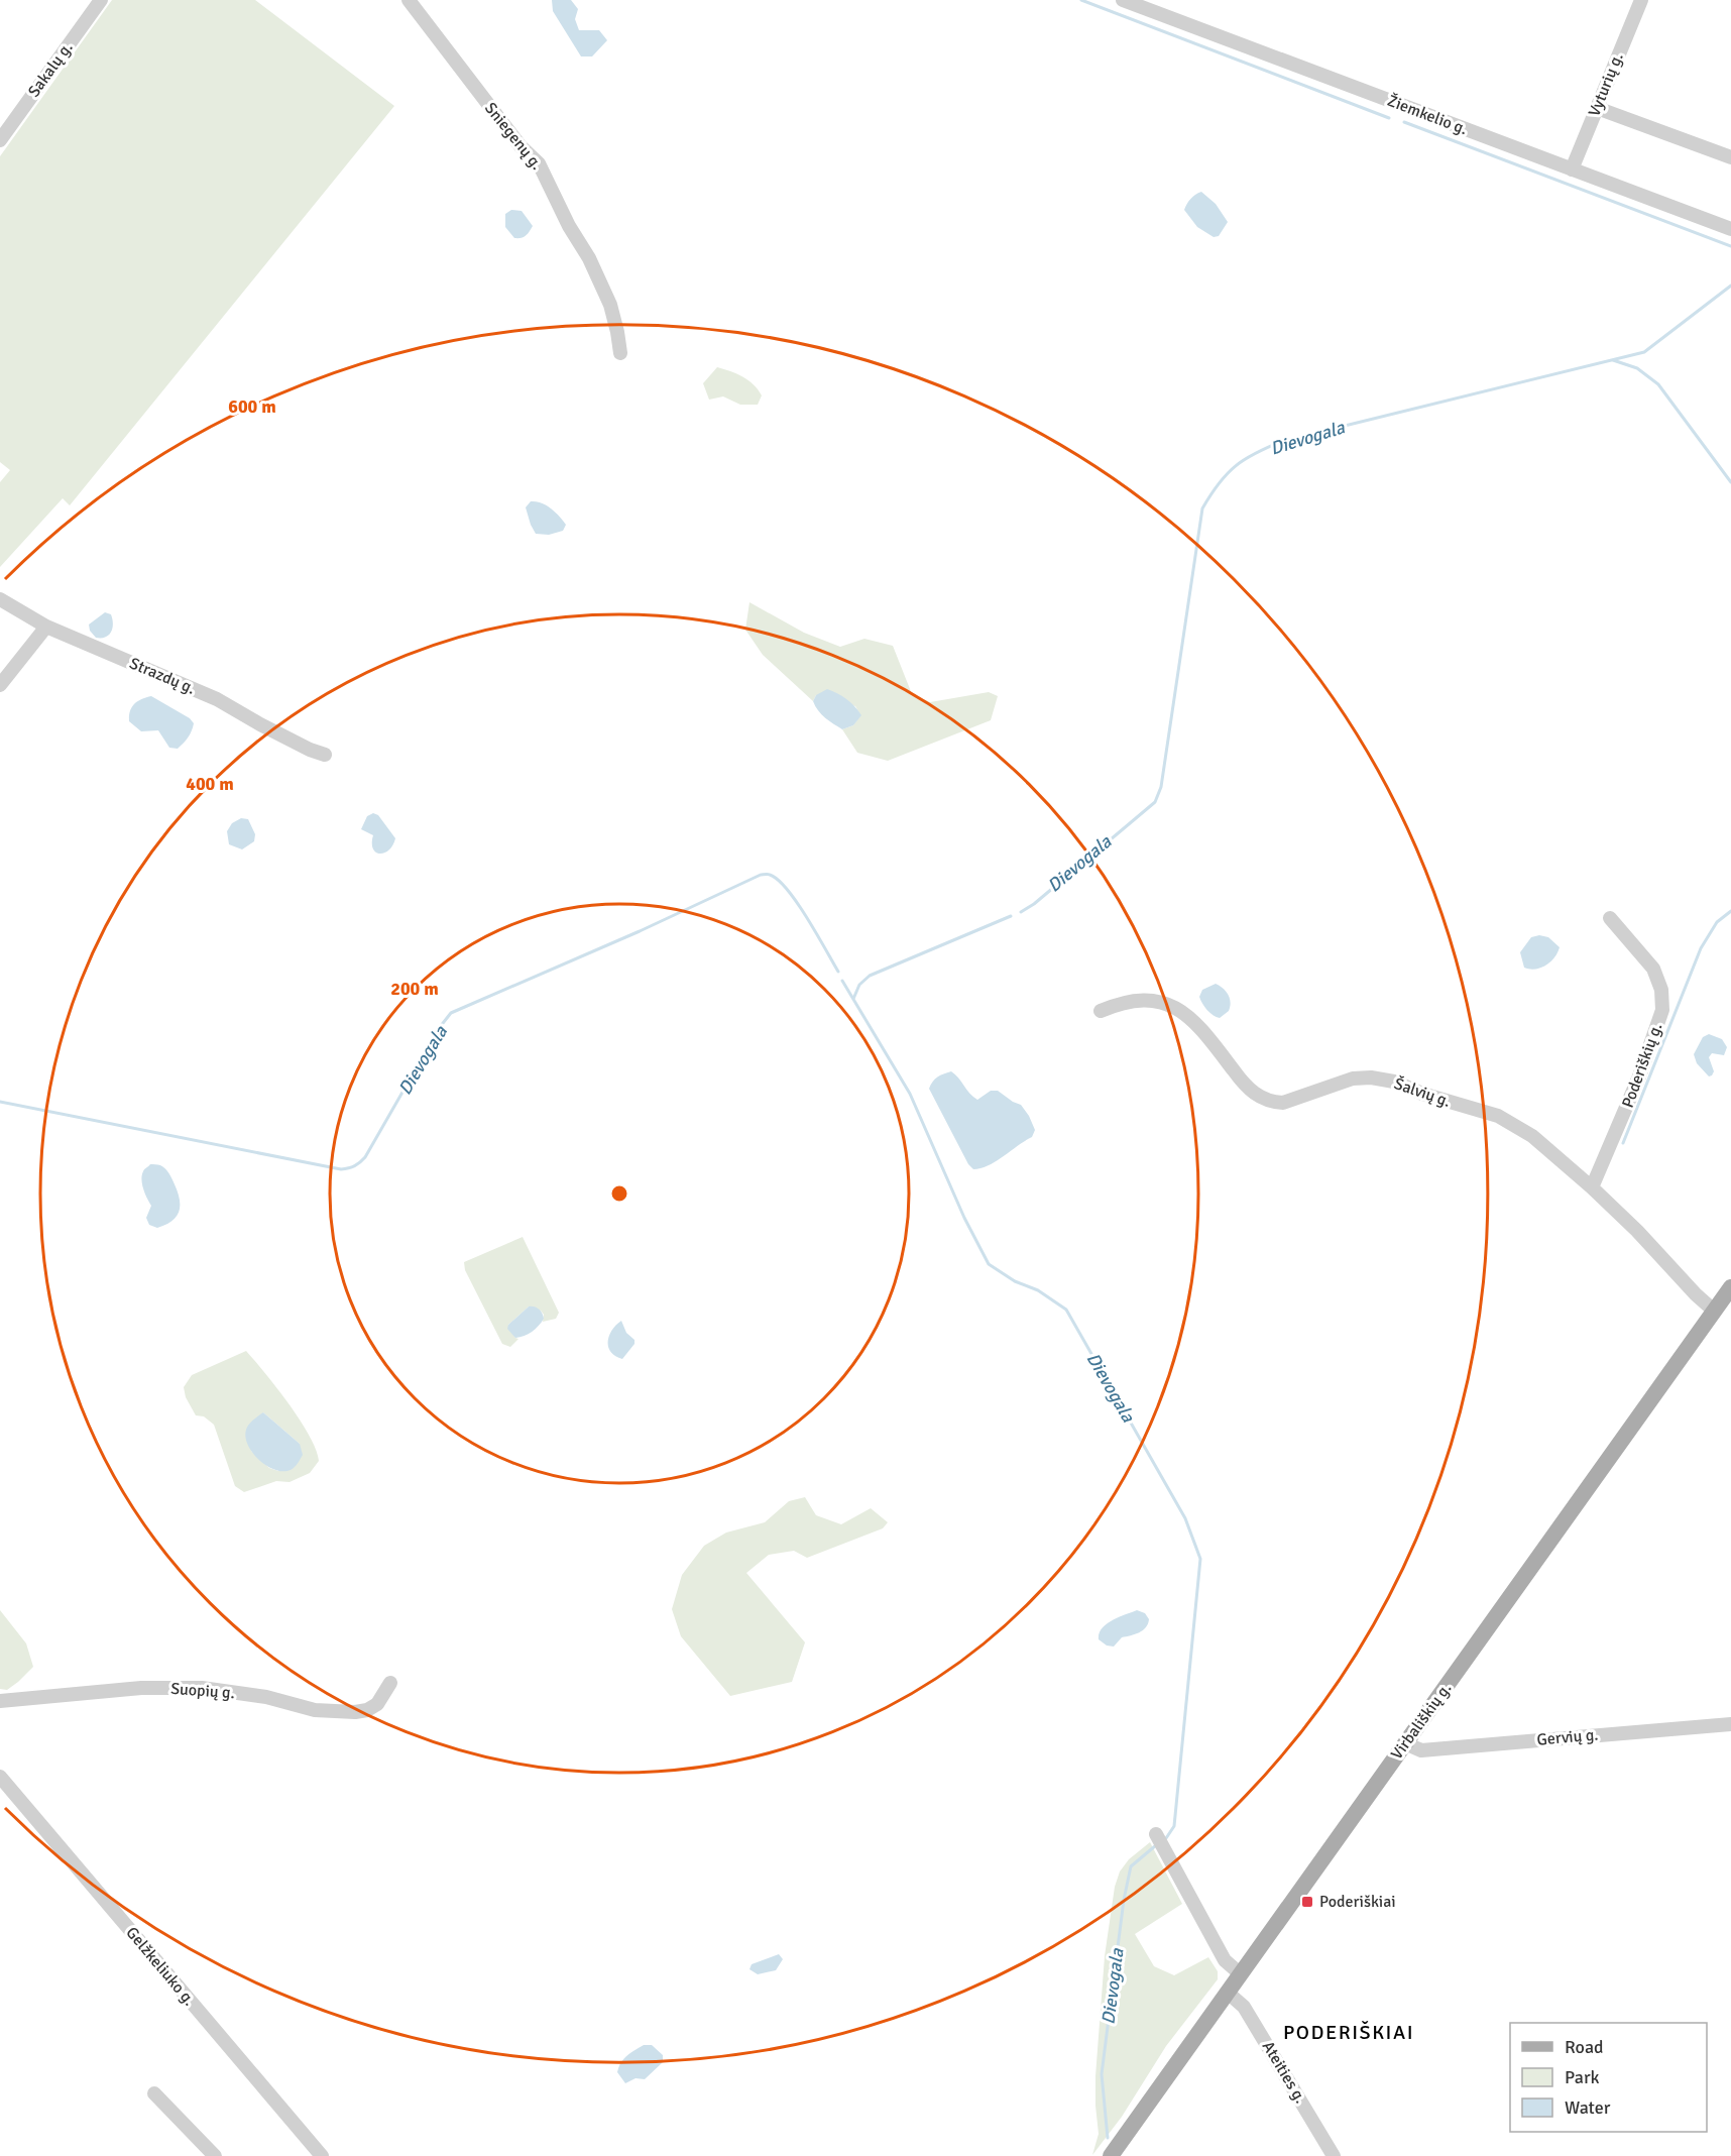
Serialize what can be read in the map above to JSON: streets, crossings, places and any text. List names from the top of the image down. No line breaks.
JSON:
{"streets":{"main road":["Virbališkių g."],"street":["Sakalų g.","Vyturių g.","Žiemkelio g.","Sniegenų g.","Strazdų g.","Poderiškių g.","Šalvių g.","Suopių g.","Gervių g.","Gelžkeliuko g.","Ateities g."]},"crossings":[["Vyturių g.","Žiemkelio g."],["Poderiškių g.","Šalvių g."],["Šalvių g.","Virbališkių g."],["Virbališkių g.","Gervių g."],["Virbališkių g.","Ateities g."]],"districts":["PODERIŠKIAI"],"water":["Dievogala"],"places":{"transit":["Poderiškiai"]},"legend":["Road","Park","Water"],"rings":["600 m","400 m","200 m"]}
